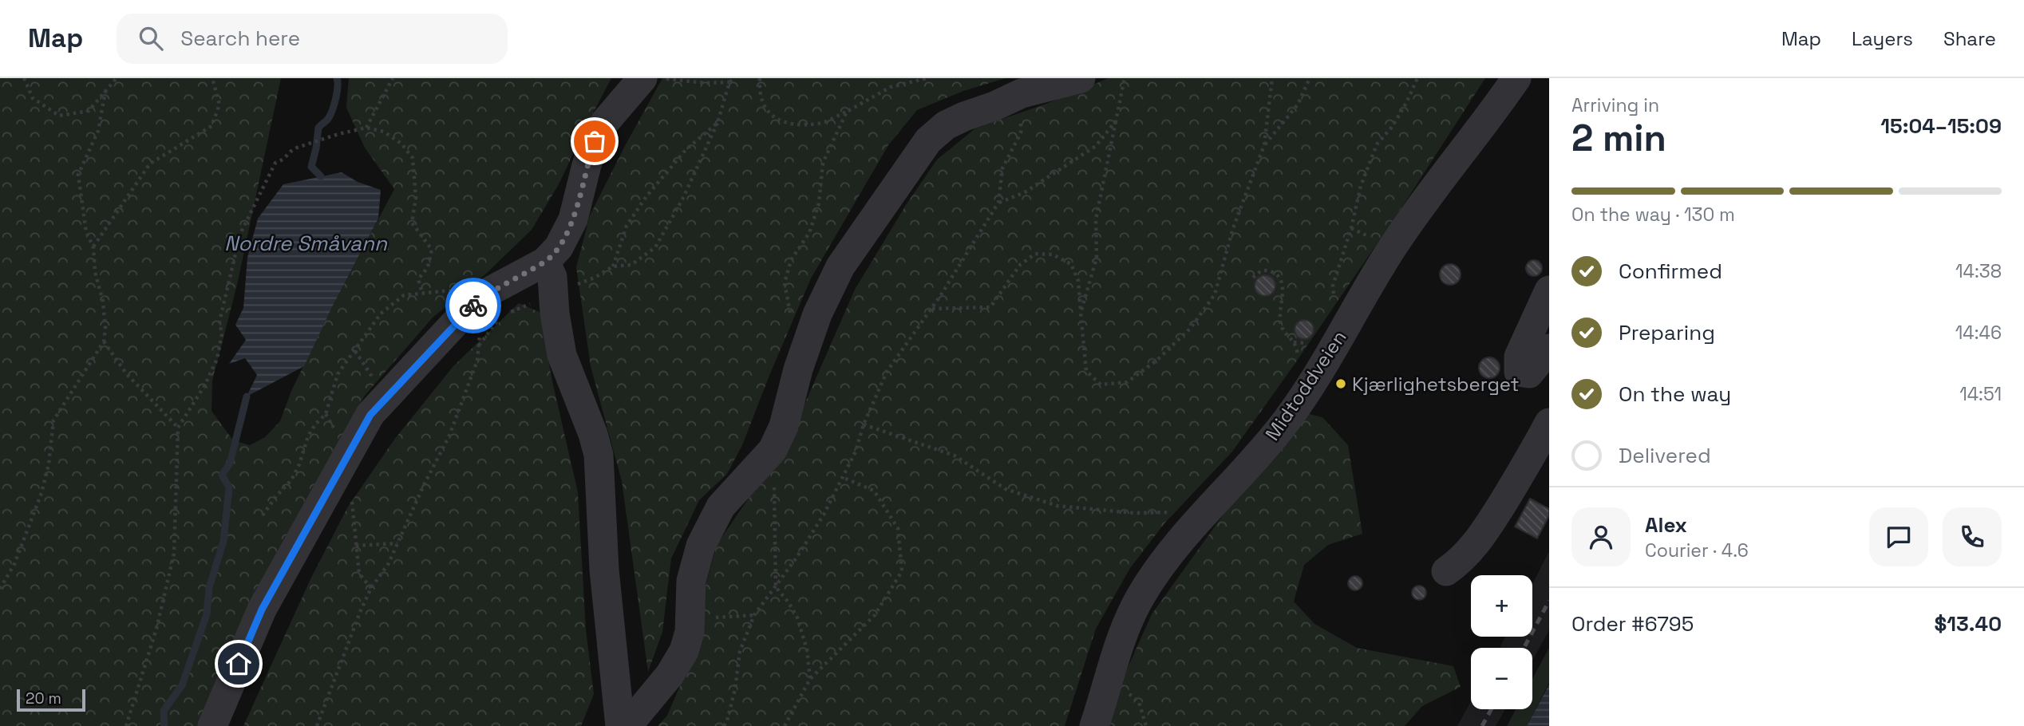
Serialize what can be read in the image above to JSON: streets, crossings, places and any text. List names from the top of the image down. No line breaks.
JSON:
{"streets":{"lane":["Midtoddveien"]},"water":["Nordre Småvann"],"places":["Kjærlighetsberget"],"scale_bar":"20 m","page":{"header":"Map","search":"Search here","nav":["Map","Layers","Share"],"heading":["2 min","Arriving in","15:04–15:09"],"panel":["Alex","Courier · 4.6","Order #6795","$13.40"],"bar":"On the way · 130 m","list":[["Confirmed","14:38"],["Preparing","14:46"],["On the way","14:51"],"Delivered"],"map_buttons":["+","−"],"scale":"20 m"}}
